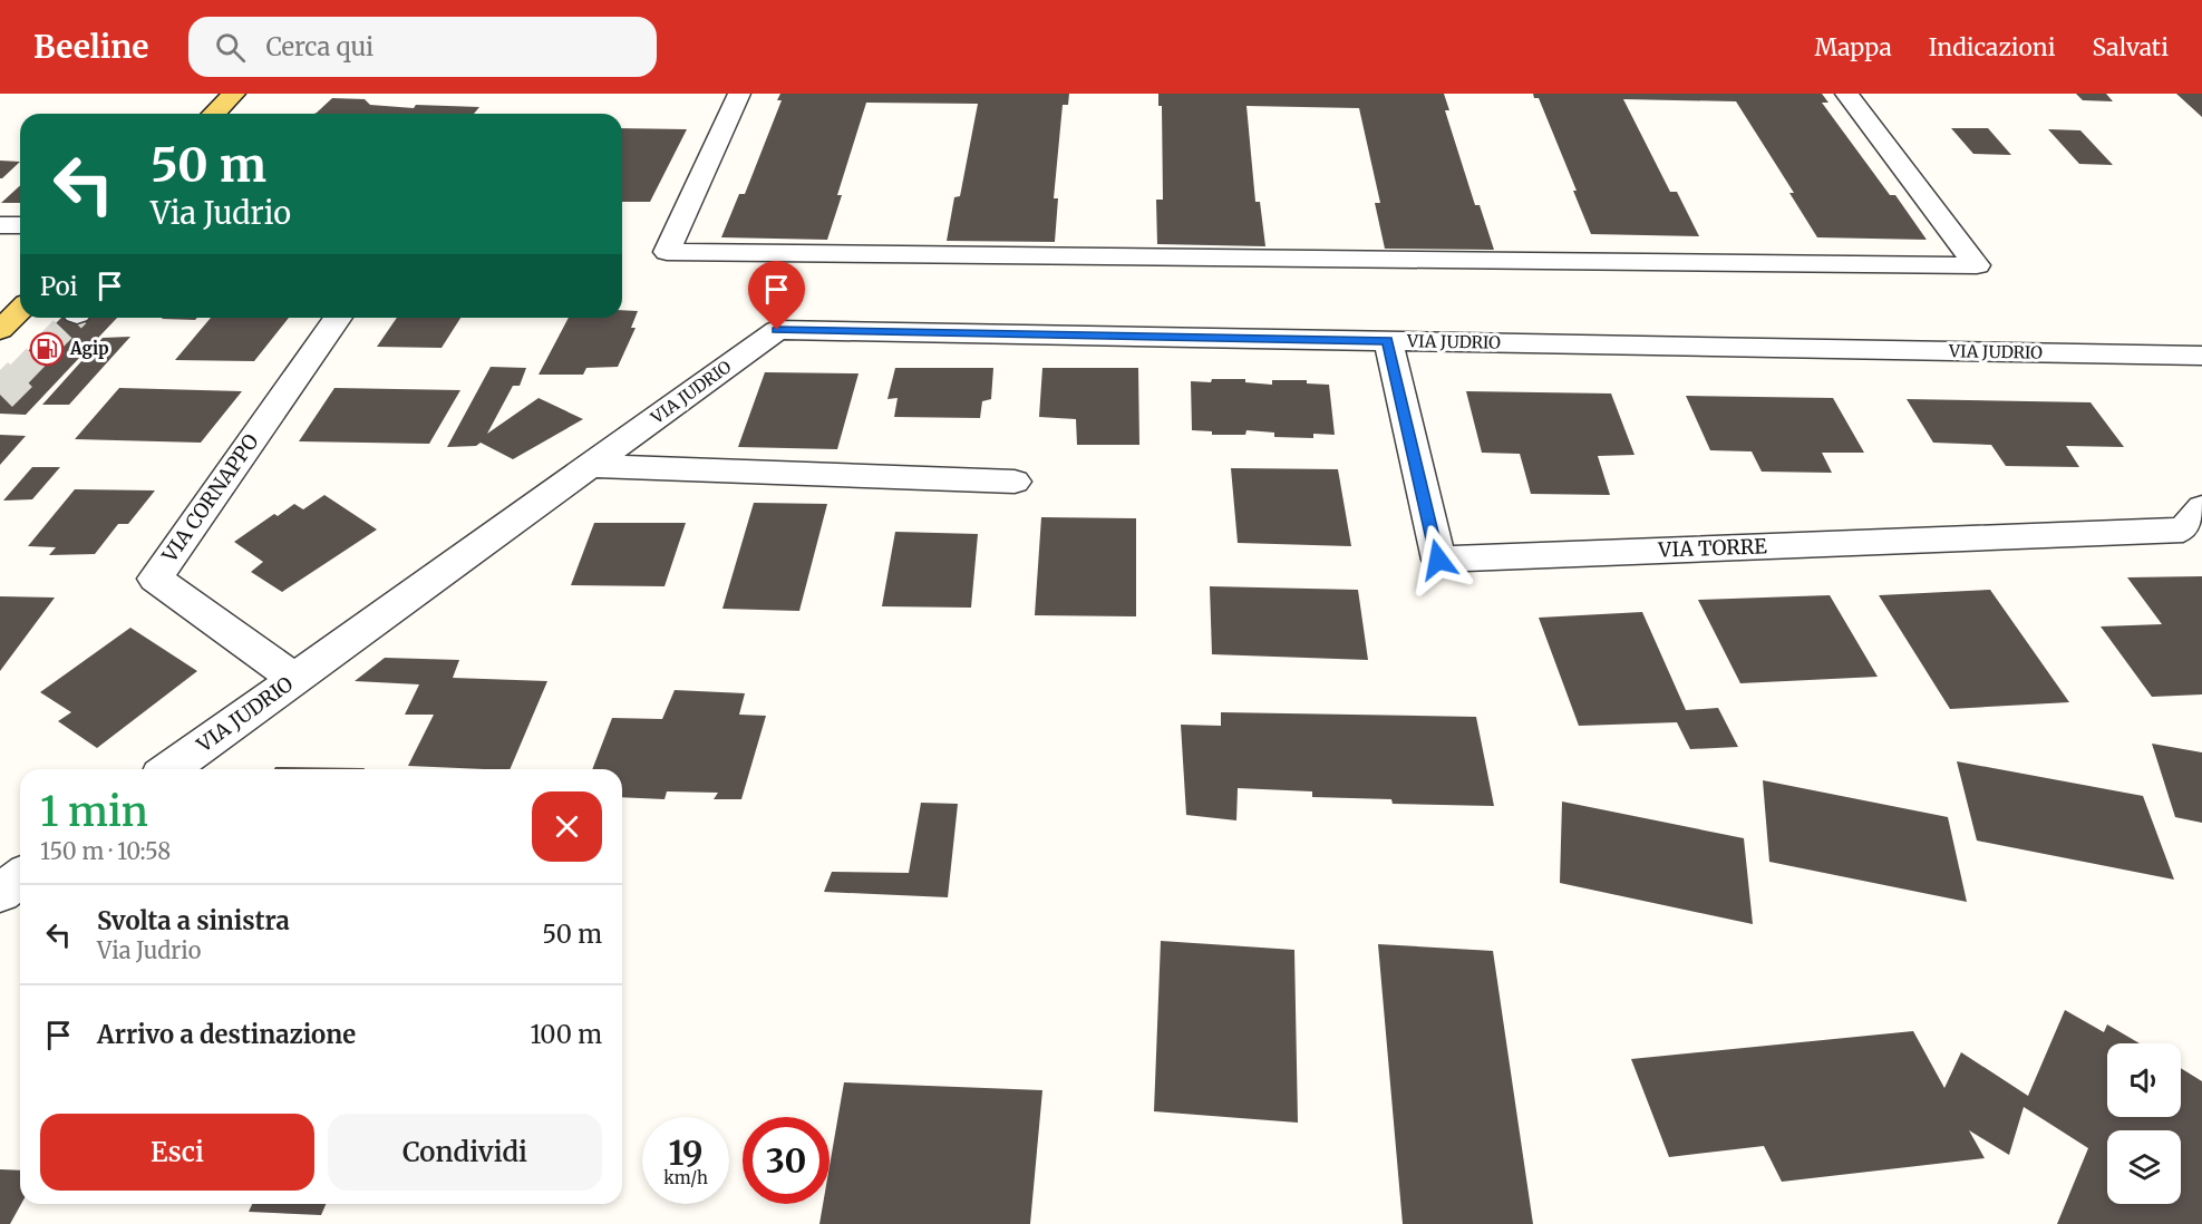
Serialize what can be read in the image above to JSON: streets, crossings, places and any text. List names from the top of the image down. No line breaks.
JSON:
{"streets":{"street":["VIA JUDRIO","VIA CORNAPPO","VIA TORRE"]},"crossings":[["VIA JUDRIO","VIA CORNAPPO"],["VIA JUDRIO","VIA TORRE"]],"places":{"fuel station":["Agip"]},"page":{"header":"Beeline","search":"Cerca qui","nav":["Mappa","Indicazioni","Salvati"],"turn":["50 m","Via Judrio"],"then":"Poi","heading":["1 min","150 m · 10:58"],"list":[{"name":"Svolta a sinistra","note":"Via Judrio","value":"50 m"},{"name":"Arrivo a destinazione","value":"100 m"}],"buttons":["Esci","Condividi"],"speed":"19 km/h","limit":"30"}}
